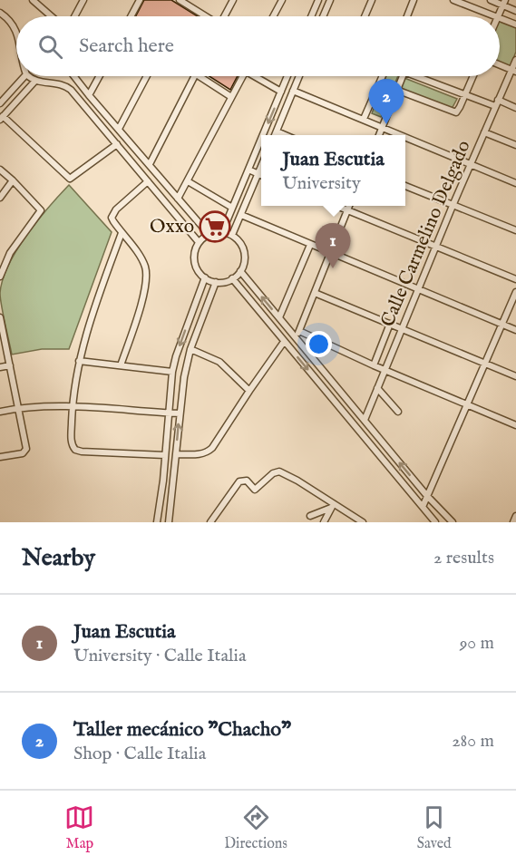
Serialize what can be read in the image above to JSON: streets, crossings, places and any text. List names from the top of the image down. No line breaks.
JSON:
{"streets":{"street":["Calle Carmelino Delgado"]},"places":{"supermarket":["Oxxo"]},"page":{"search":"Search here","pins":["2","1"],"popup":["Juan Escutia","University"],"heading":["Nearby","2 results"],"list":[{"mark":"1","name":"Juan Escutia","note":"University · Calle Italia","value":"90 m"},{"mark":"2","name":"Taller mecánico \"Chacho\"","note":"Shop · Calle Italia","value":"280 m"}],"nav":["Map","Directions","Saved"]}}
